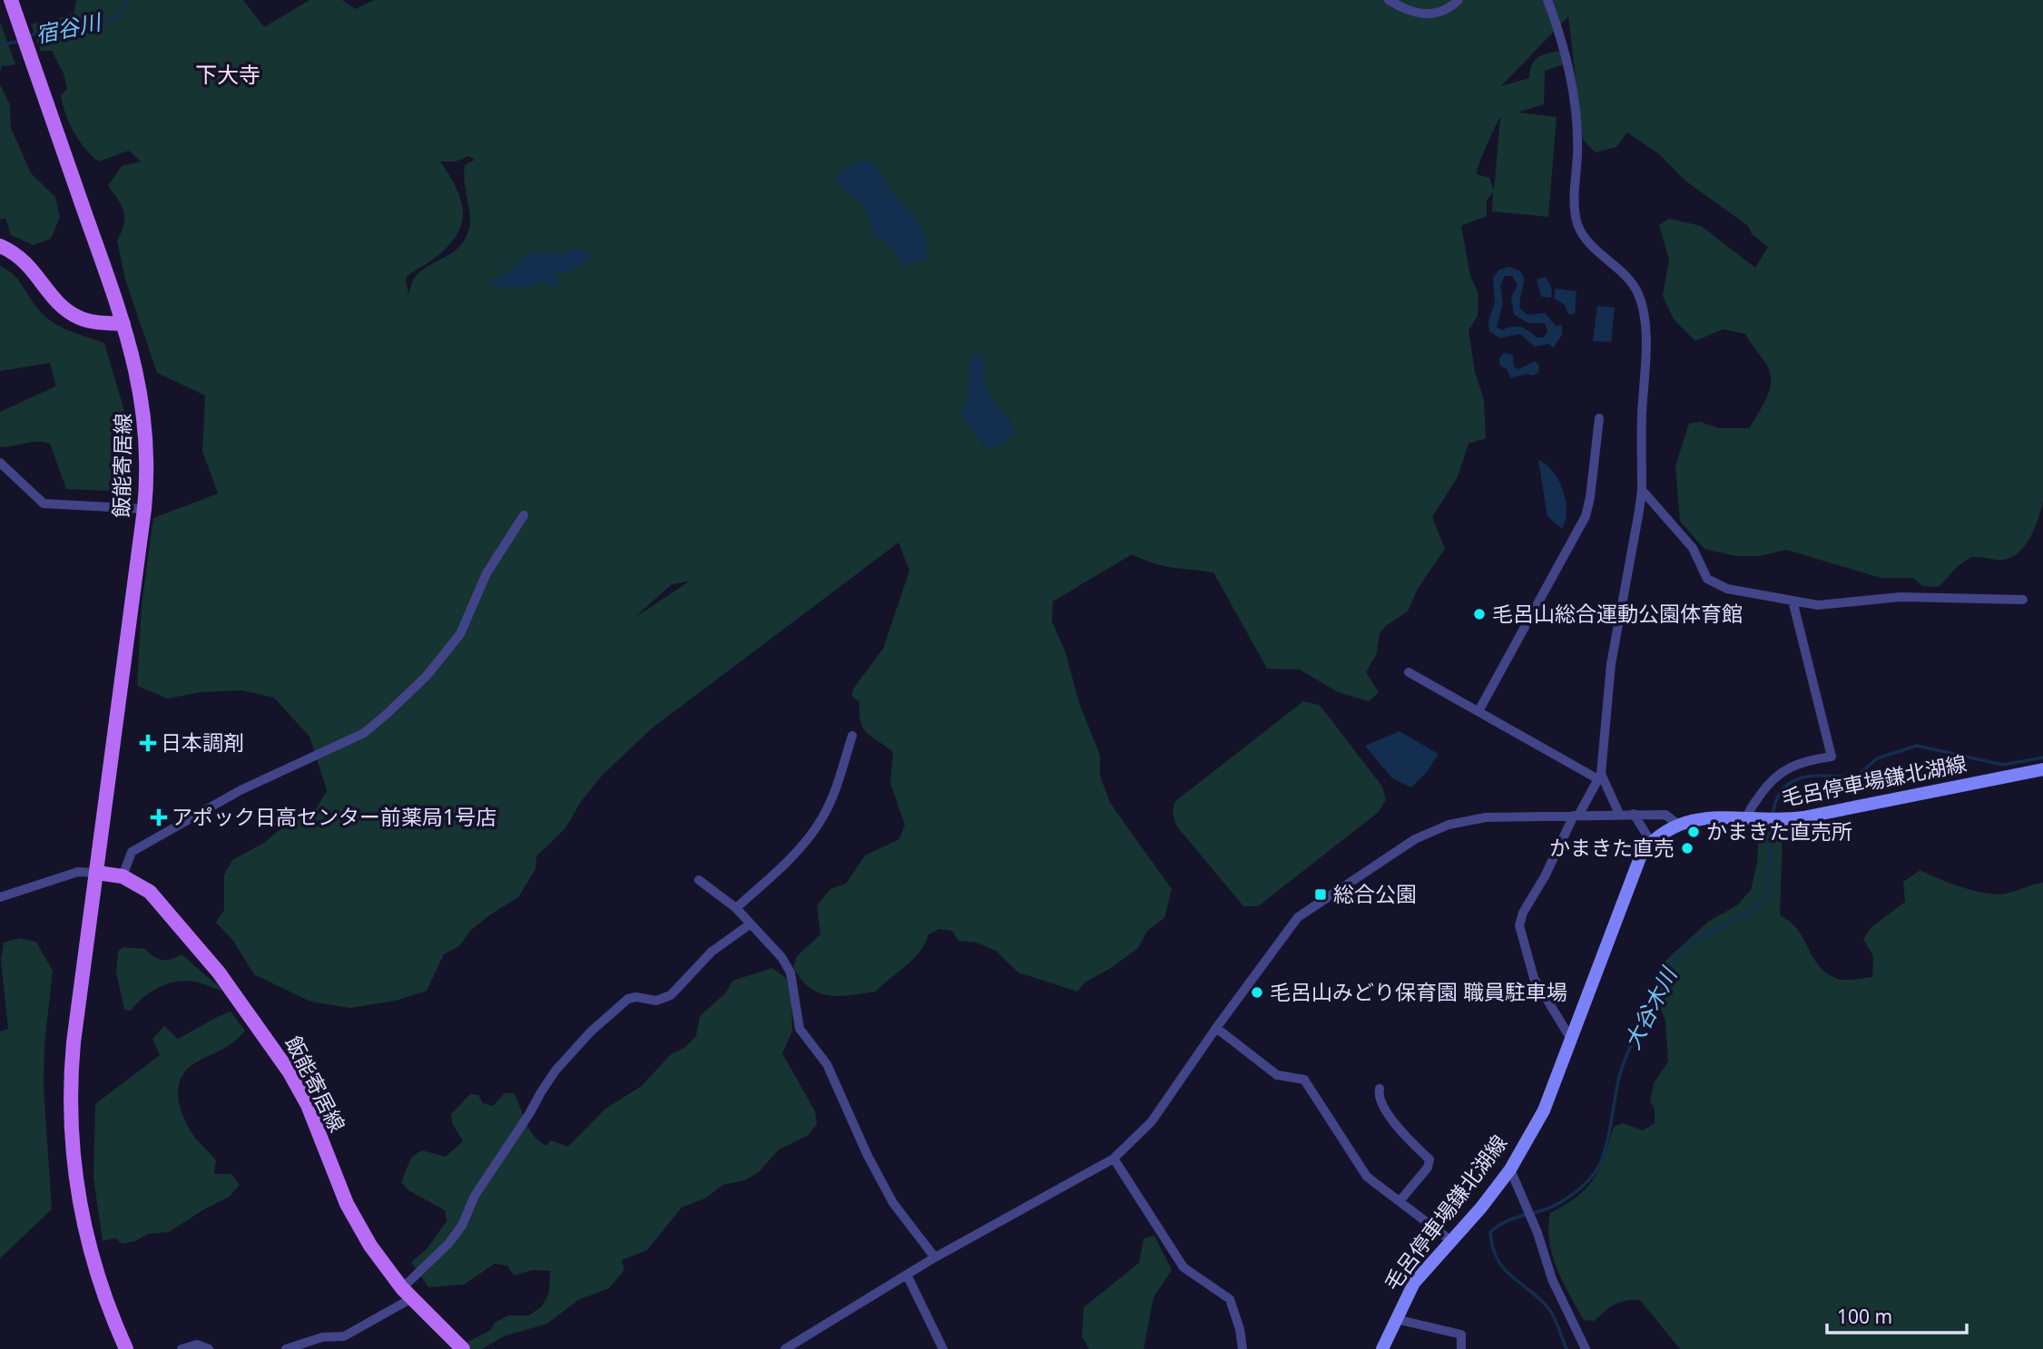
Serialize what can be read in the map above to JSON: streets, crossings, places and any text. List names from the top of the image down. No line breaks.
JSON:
{"streets":{"main road":["飯能寄居線","毛呂停車場鎌北湖線"]},"districts":["下大寺"],"water":["宿谷川","大谷木川"],"places":{"other":["毛呂山総合運動公園体育館","かまきた直売所","かまきた直売","毛呂山みどり保育園 職員駐車場"],"health":["日本調剤","アポック日高センター前薬局1号店"],"transit":["総合公園"]},"scale_bar":"100 m"}
